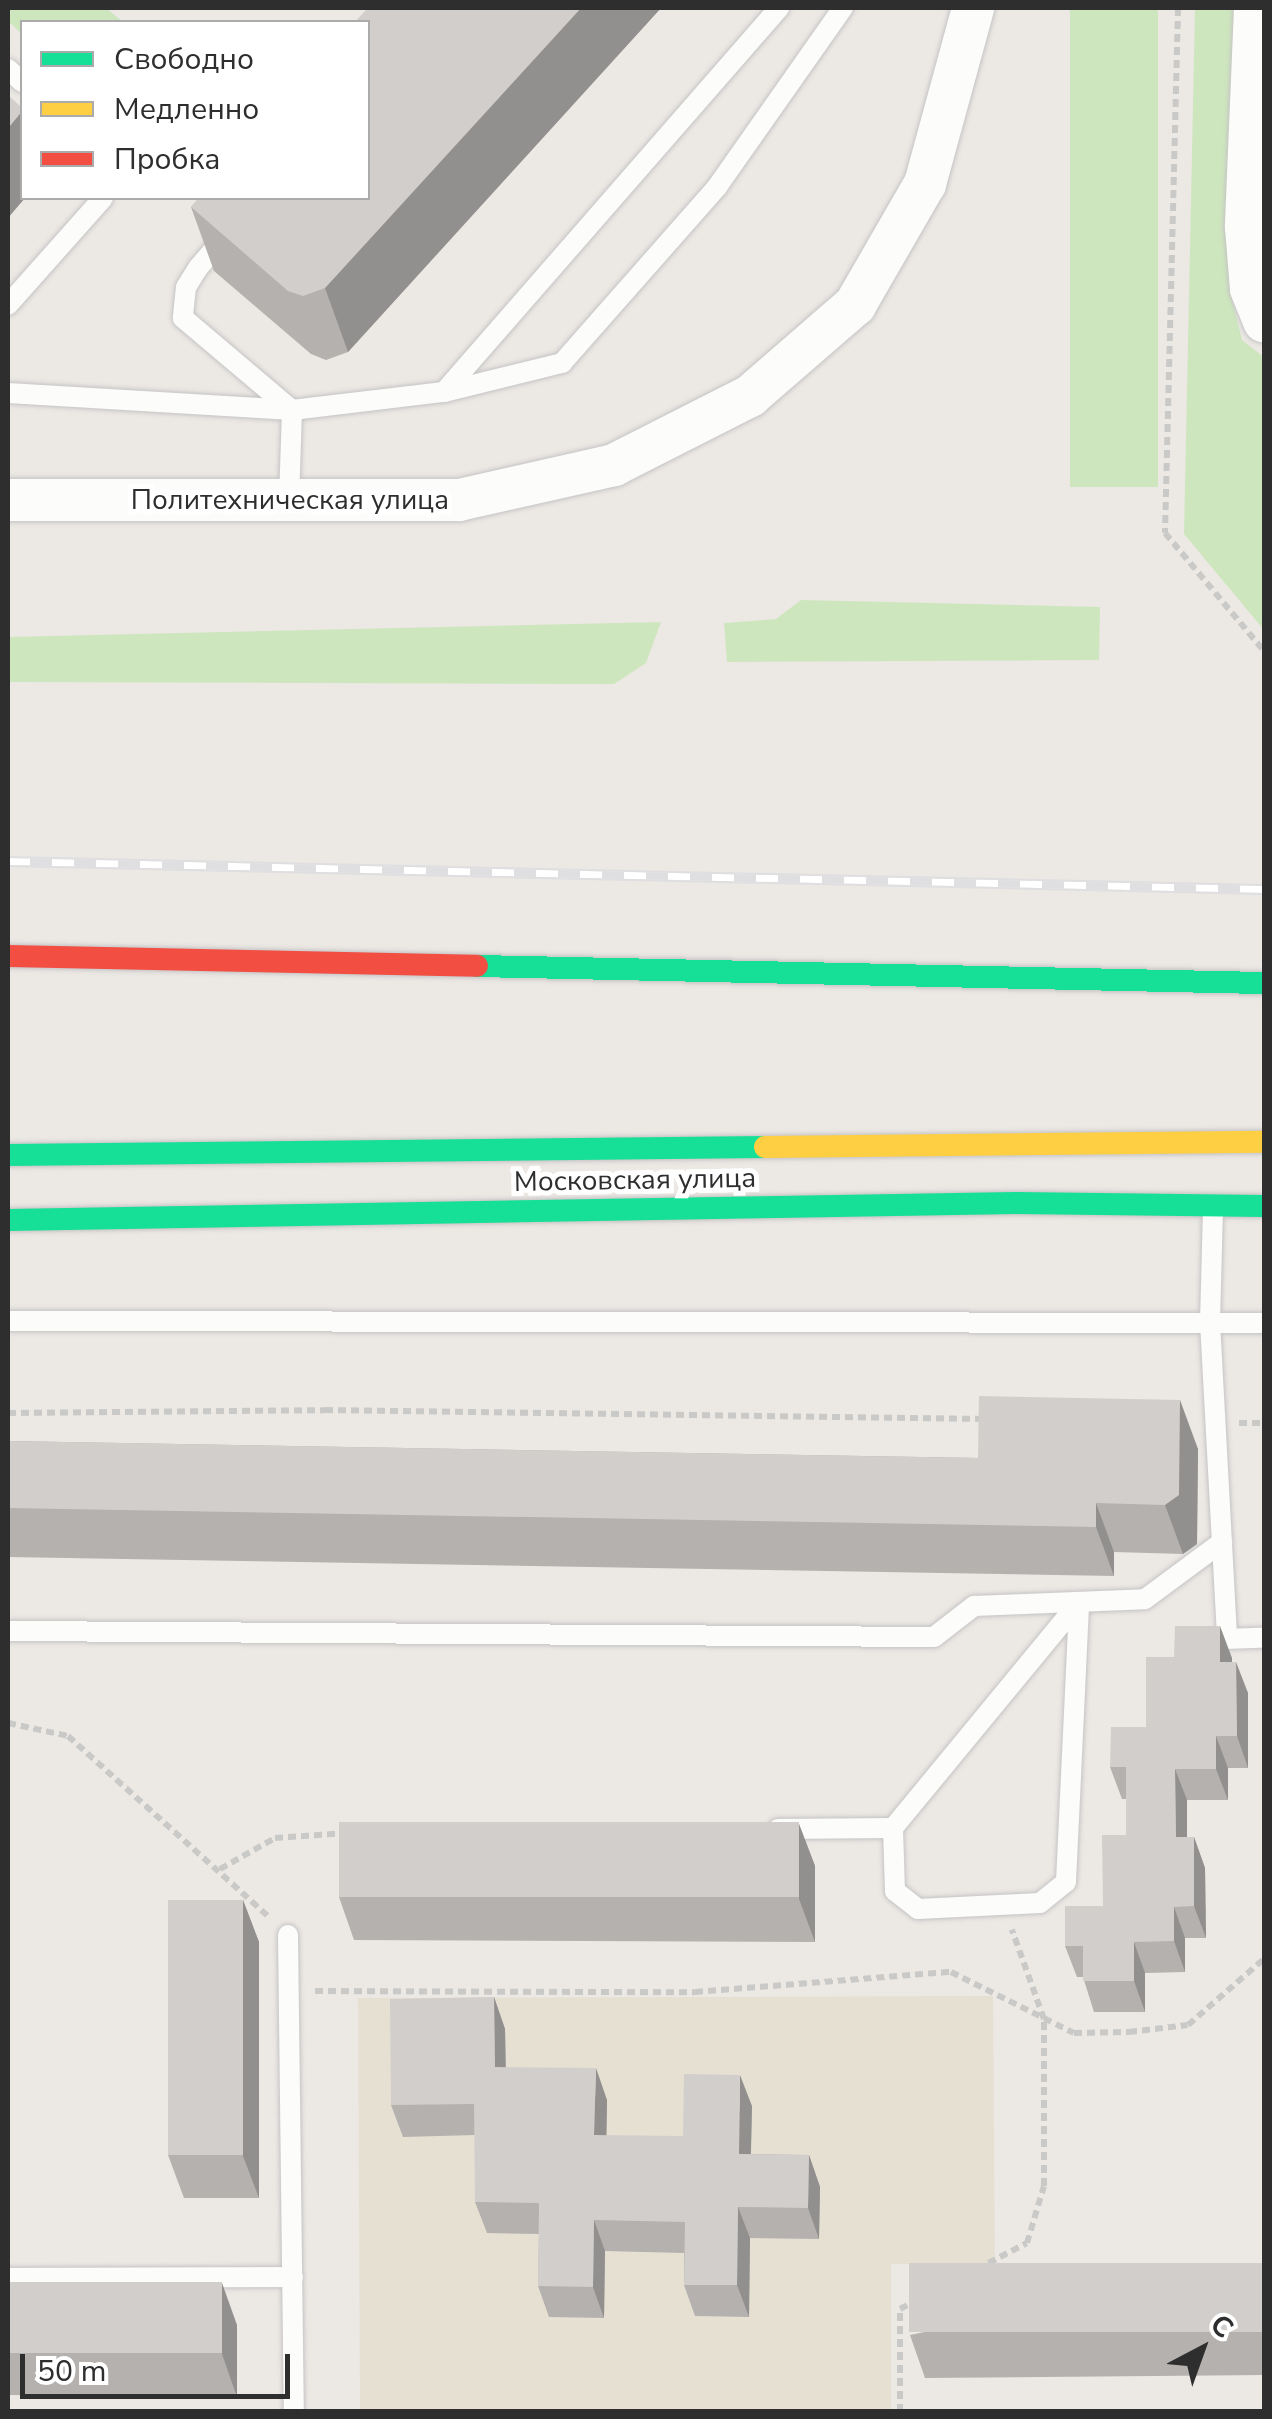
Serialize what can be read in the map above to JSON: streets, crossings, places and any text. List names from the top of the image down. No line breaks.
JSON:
{"streets":{"main road":["Московская улица"],"street":["Политехническая улица"]},"legend":["Свободно","Медленно","Пробка"],"scale_bar":"50 m","north":"top right"}
